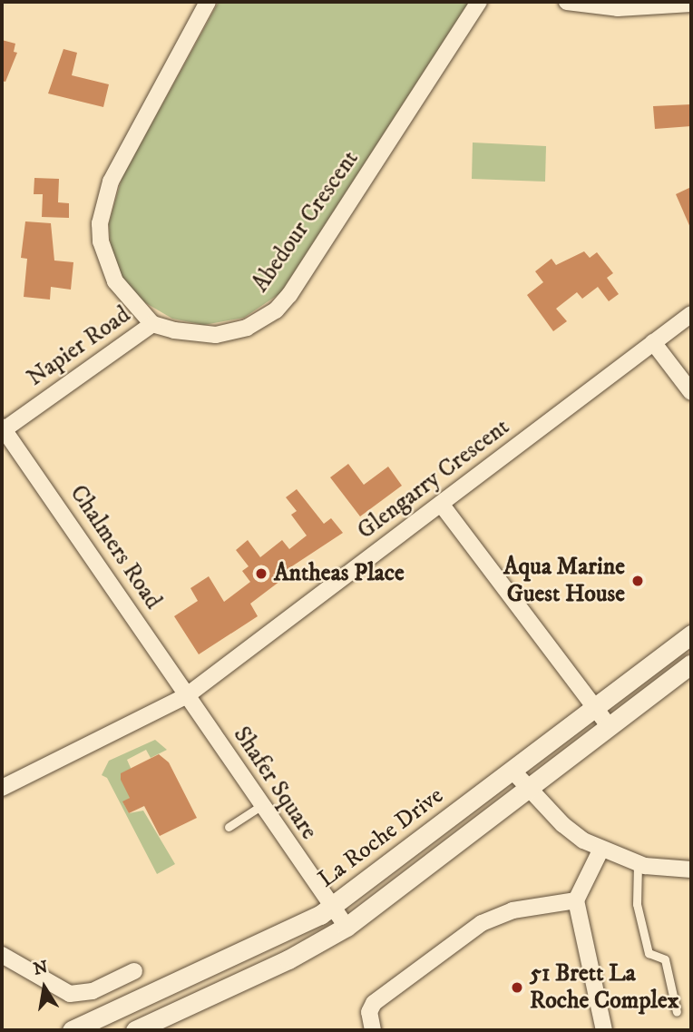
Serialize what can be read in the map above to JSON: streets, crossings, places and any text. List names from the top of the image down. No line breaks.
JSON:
{"streets":{"street":["Abedour Crescent","Napier Road","Glengarry Crescent","Chalmers Road","Shafer Square","La Roche Drive"]},"crossings":[["Abedour Crescent","Napier Road"],["Napier Road","Chalmers Road"],["Glengarry Crescent","Chalmers Road"],["Glengarry Crescent","Shafer Square"],["Chalmers Road","Shafer Square"],["Shafer Square","La Roche Drive"]],"places":["Antheas Place","Aqua Marine Guest House","51 Brett La Roche Complex"],"north":"top"}
